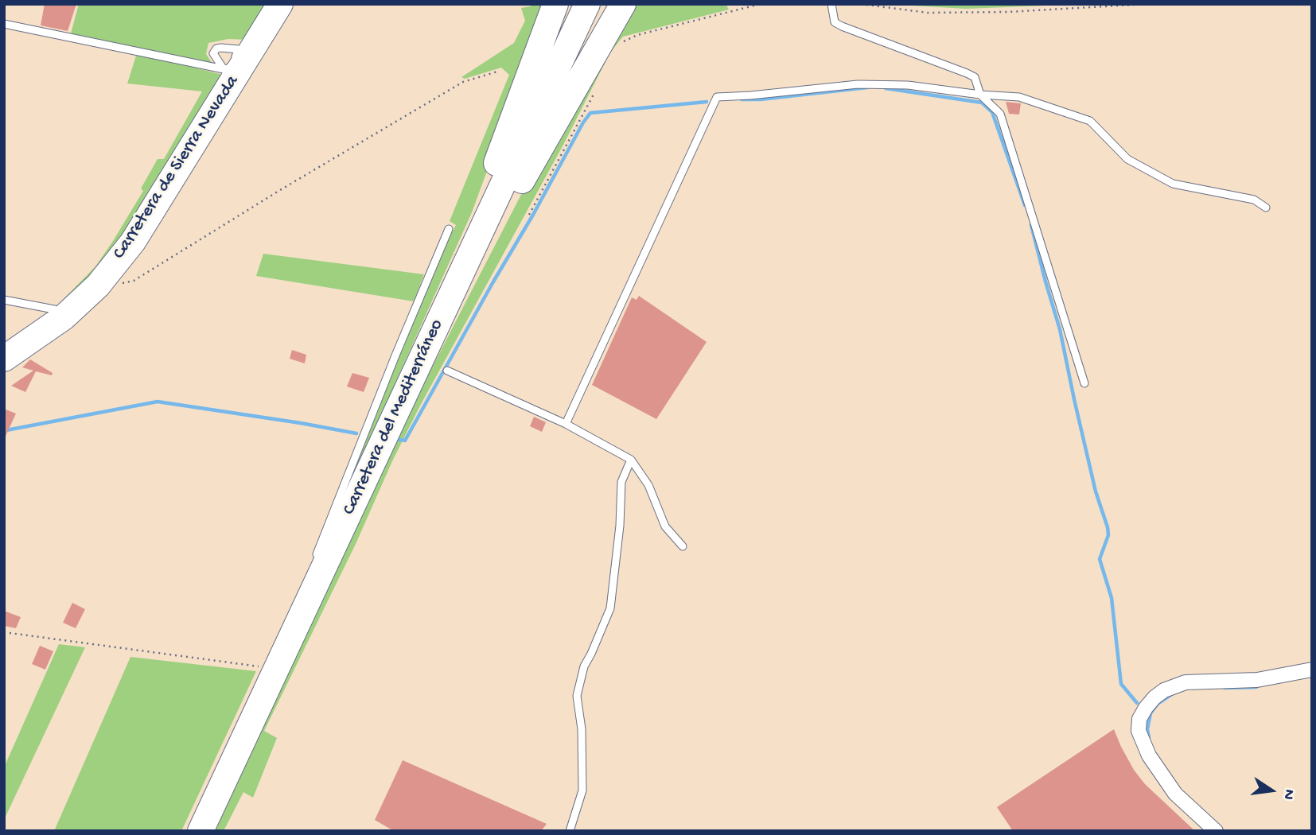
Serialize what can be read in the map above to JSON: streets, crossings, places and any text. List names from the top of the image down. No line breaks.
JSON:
{"streets":{"highway":["Carretera de Sierra Nevada","Carretera del Mediterráneo"]},"north":"right"}
